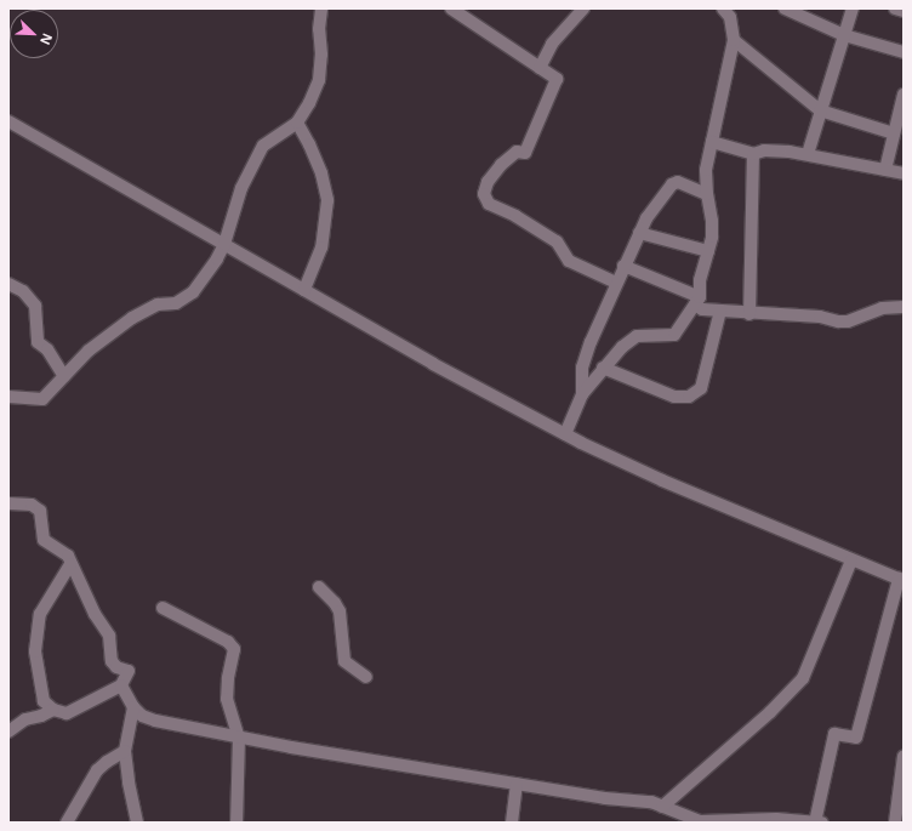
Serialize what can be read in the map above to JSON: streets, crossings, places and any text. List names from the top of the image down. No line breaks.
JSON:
{"north":"bottom right"}
